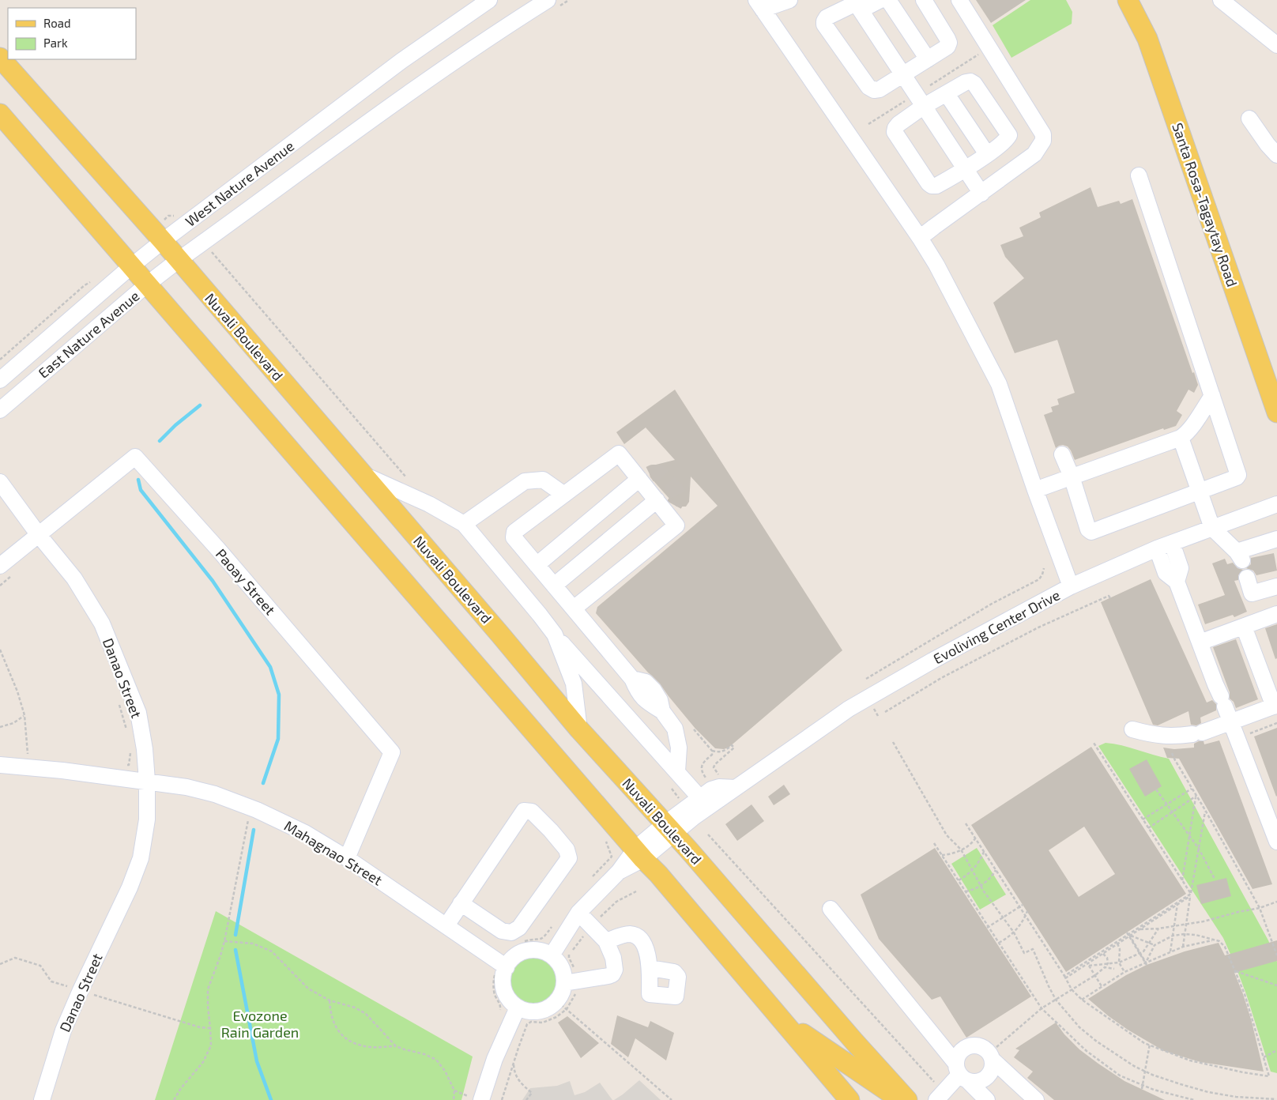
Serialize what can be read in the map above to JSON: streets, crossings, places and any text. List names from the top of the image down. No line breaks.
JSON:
{"streets":{"main road":["Santa Rosa-Tagaytay Road","Nuvali Boulevard"],"street":["West Nature Avenue","East Nature Avenue","Paoay Street","Evoliving Center Drive","Danao Street","Mahagnao Street"]},"crossings":[["West Nature Avenue","East Nature Avenue"],["West Nature Avenue","Nuvali Boulevard"],["East Nature Avenue","Nuvali Boulevard"],["Nuvali Boulevard","Evoliving Center Drive"],["Paoay Street","Danao Street"],["Paoay Street","Mahagnao Street"],["Evoliving Center Drive","Mahagnao Street"],["Danao Street","Mahagnao Street"]],"parks":["Evozone Rain Garden"],"legend":["Road","Park"]}
